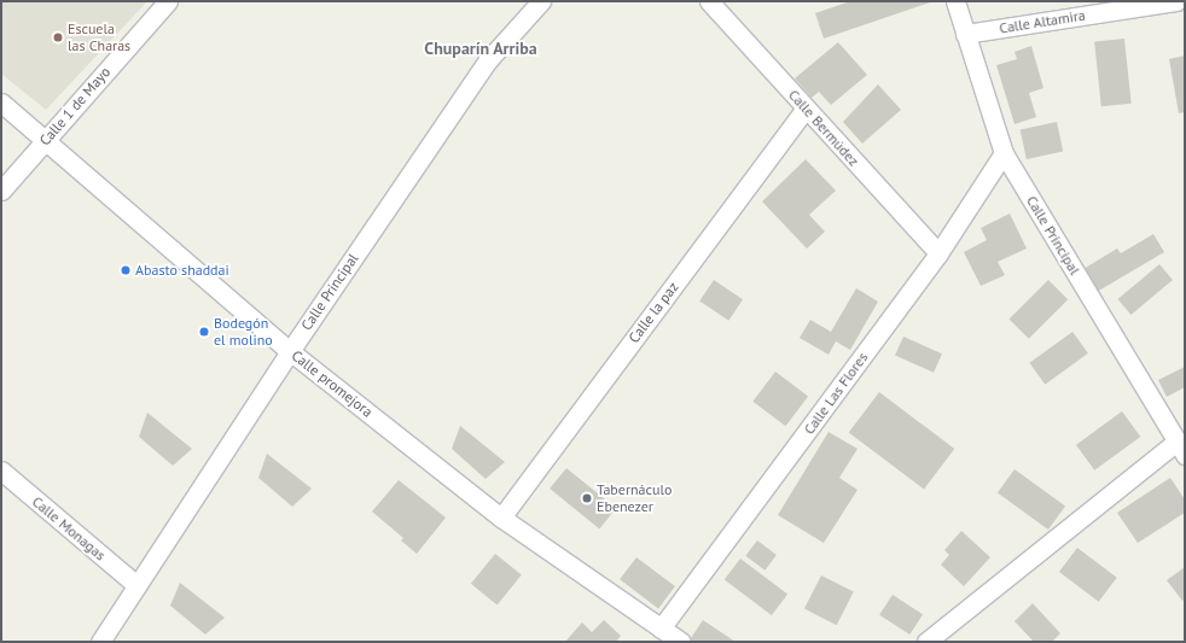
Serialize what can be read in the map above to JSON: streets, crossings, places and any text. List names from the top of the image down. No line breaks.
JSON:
{"streets":{"street":["Calle Altamira","Calle 1 de Mayo","Calle Bermúdez","Calle Principal","Calle la paz","Calle promejora","Calle Las Flores","Calle Monagas"]},"crossings":[["Calle Altamira","Calle Principal"],["Calle 1 de Mayo","Calle promejora"],["Calle Bermúdez","Calle la paz"],["Calle Bermúdez","Calle Las Flores"],["Calle Principal","Calle promejora"],["Calle Principal","Calle Las Flores"],["Calle Principal","Calle Monagas"],["Calle la paz","Calle promejora"],["Calle promejora","Calle Las Flores"]],"districts":["Chuparín Arriba"],"places":["Escuela las Charas","Abasto shaddai","Bodegón el molino","Tabernáculo Ebenezer"]}
